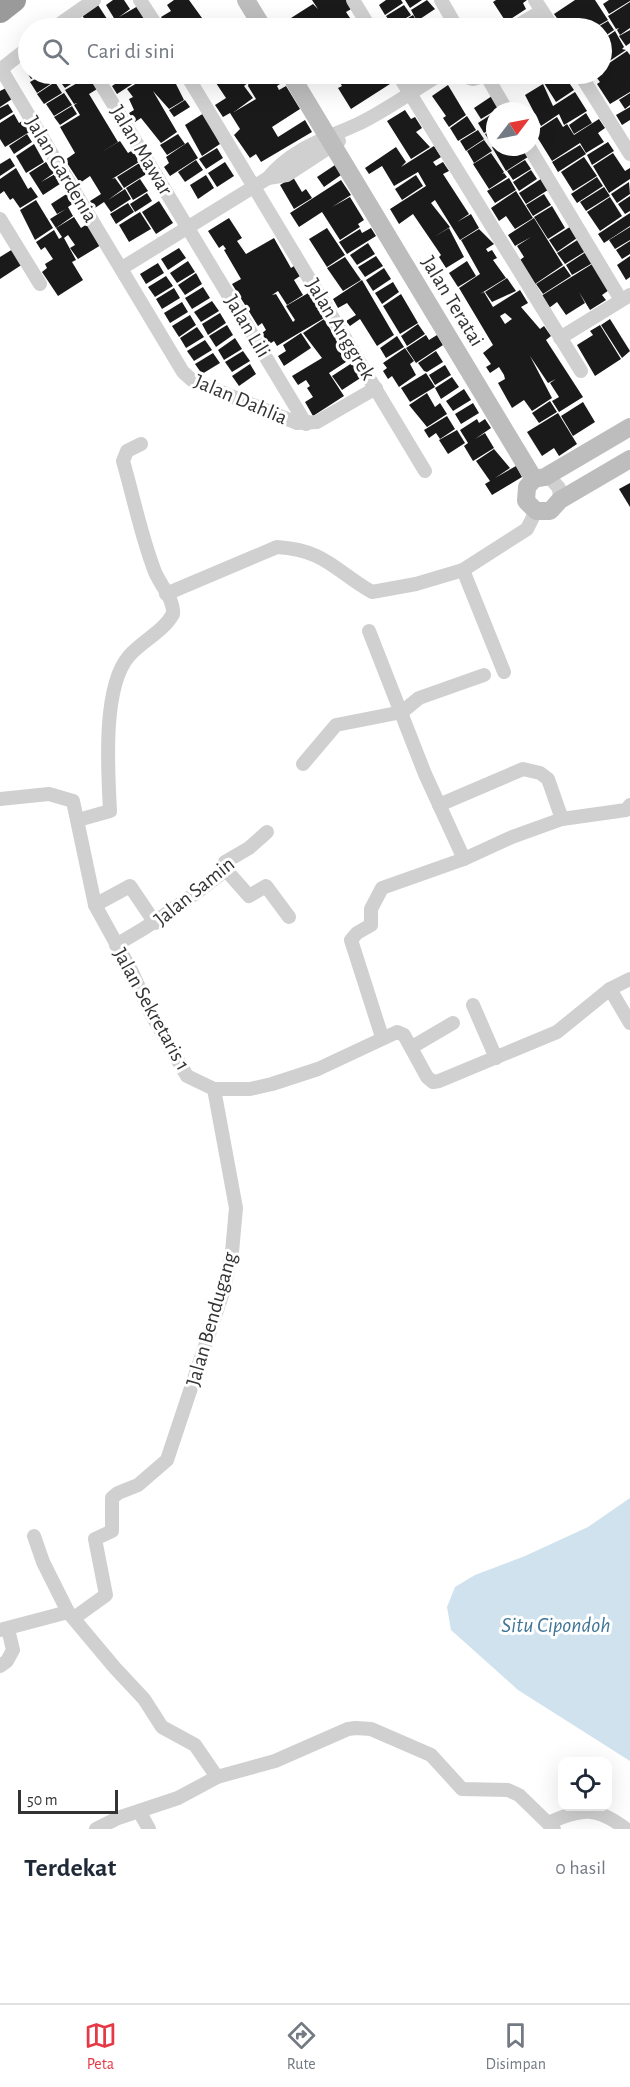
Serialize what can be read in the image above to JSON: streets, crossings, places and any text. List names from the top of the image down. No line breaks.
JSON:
{"streets":{"street":["Jalan Mawar","Jalan Gardenia","Jalan Teratai","Jalan Lili","Jalan Anggrek","Jalan Dahlia","Jalan Samin","Jalan Sekretaris 1","Jalan Bendugang"]},"crossings":[["Jalan Mawar","Jalan Lili"],["Jalan Gardenia","Jalan Dahlia"],["Jalan Lili","Jalan Dahlia"],["Jalan Anggrek","Jalan Dahlia"],["Jalan Samin","Jalan Sekretaris 1"],["Jalan Sekretaris 1","Jalan Bendugang"]],"water":["Situ Cipondoh"],"scale_bar":"50 m","north":"top right","page":{"search":"Cari di sini","scale":"50 m","heading":["Terdekat","0 hasil"],"nav":["Peta","Rute","Disimpan"]}}
